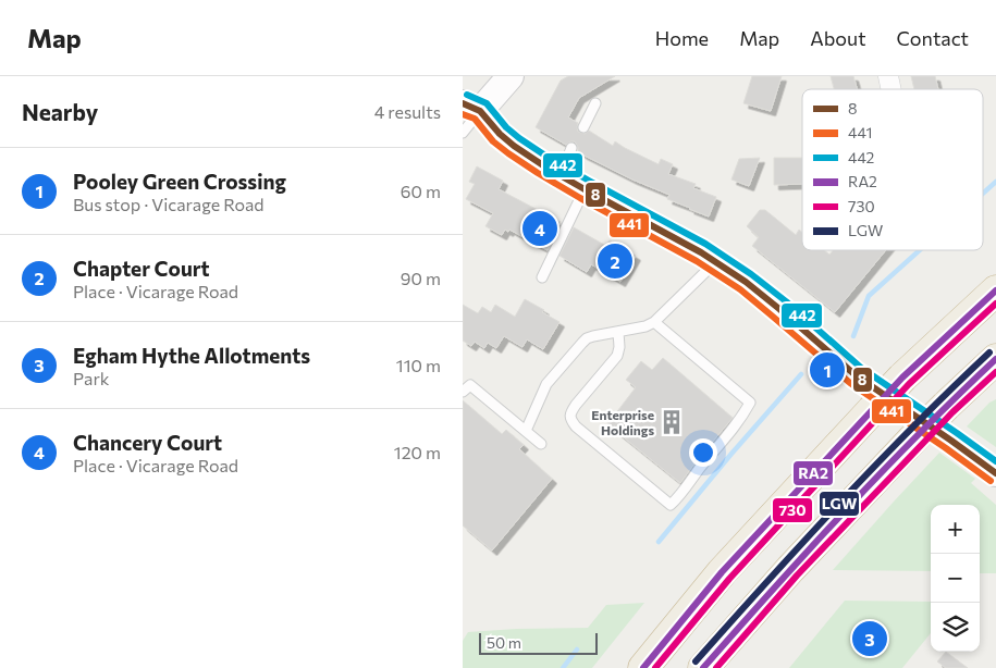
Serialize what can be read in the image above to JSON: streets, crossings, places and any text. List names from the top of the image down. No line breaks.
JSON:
{"places":{"building":["Enterprise Holdings"]},"lines":["transit line 442","transit line 8","transit line 441","transit line RA2","transit line 730","transit line LGW"],"legend":["8","441","442","RA2","730","LGW"],"scale_bar":"50 m","page":{"header":"Map","nav":["Home","Map","About","Contact"],"heading":["Nearby","4 results"],"list":[{"mark":"1","name":"Pooley Green Crossing","note":"Bus stop · Vicarage Road","value":"60 m"},{"mark":"2","name":"Chapter Court","note":"Place · Vicarage Road","value":"90 m"},{"mark":"3","name":"Egham Hythe Allotments","note":"Park","value":"110 m"},{"mark":"4","name":"Chancery Court","note":"Place · Vicarage Road","value":"120 m"}],"pins":["4","2","1","3"],"map_buttons":["+","−"],"scale":"50 m"}}
